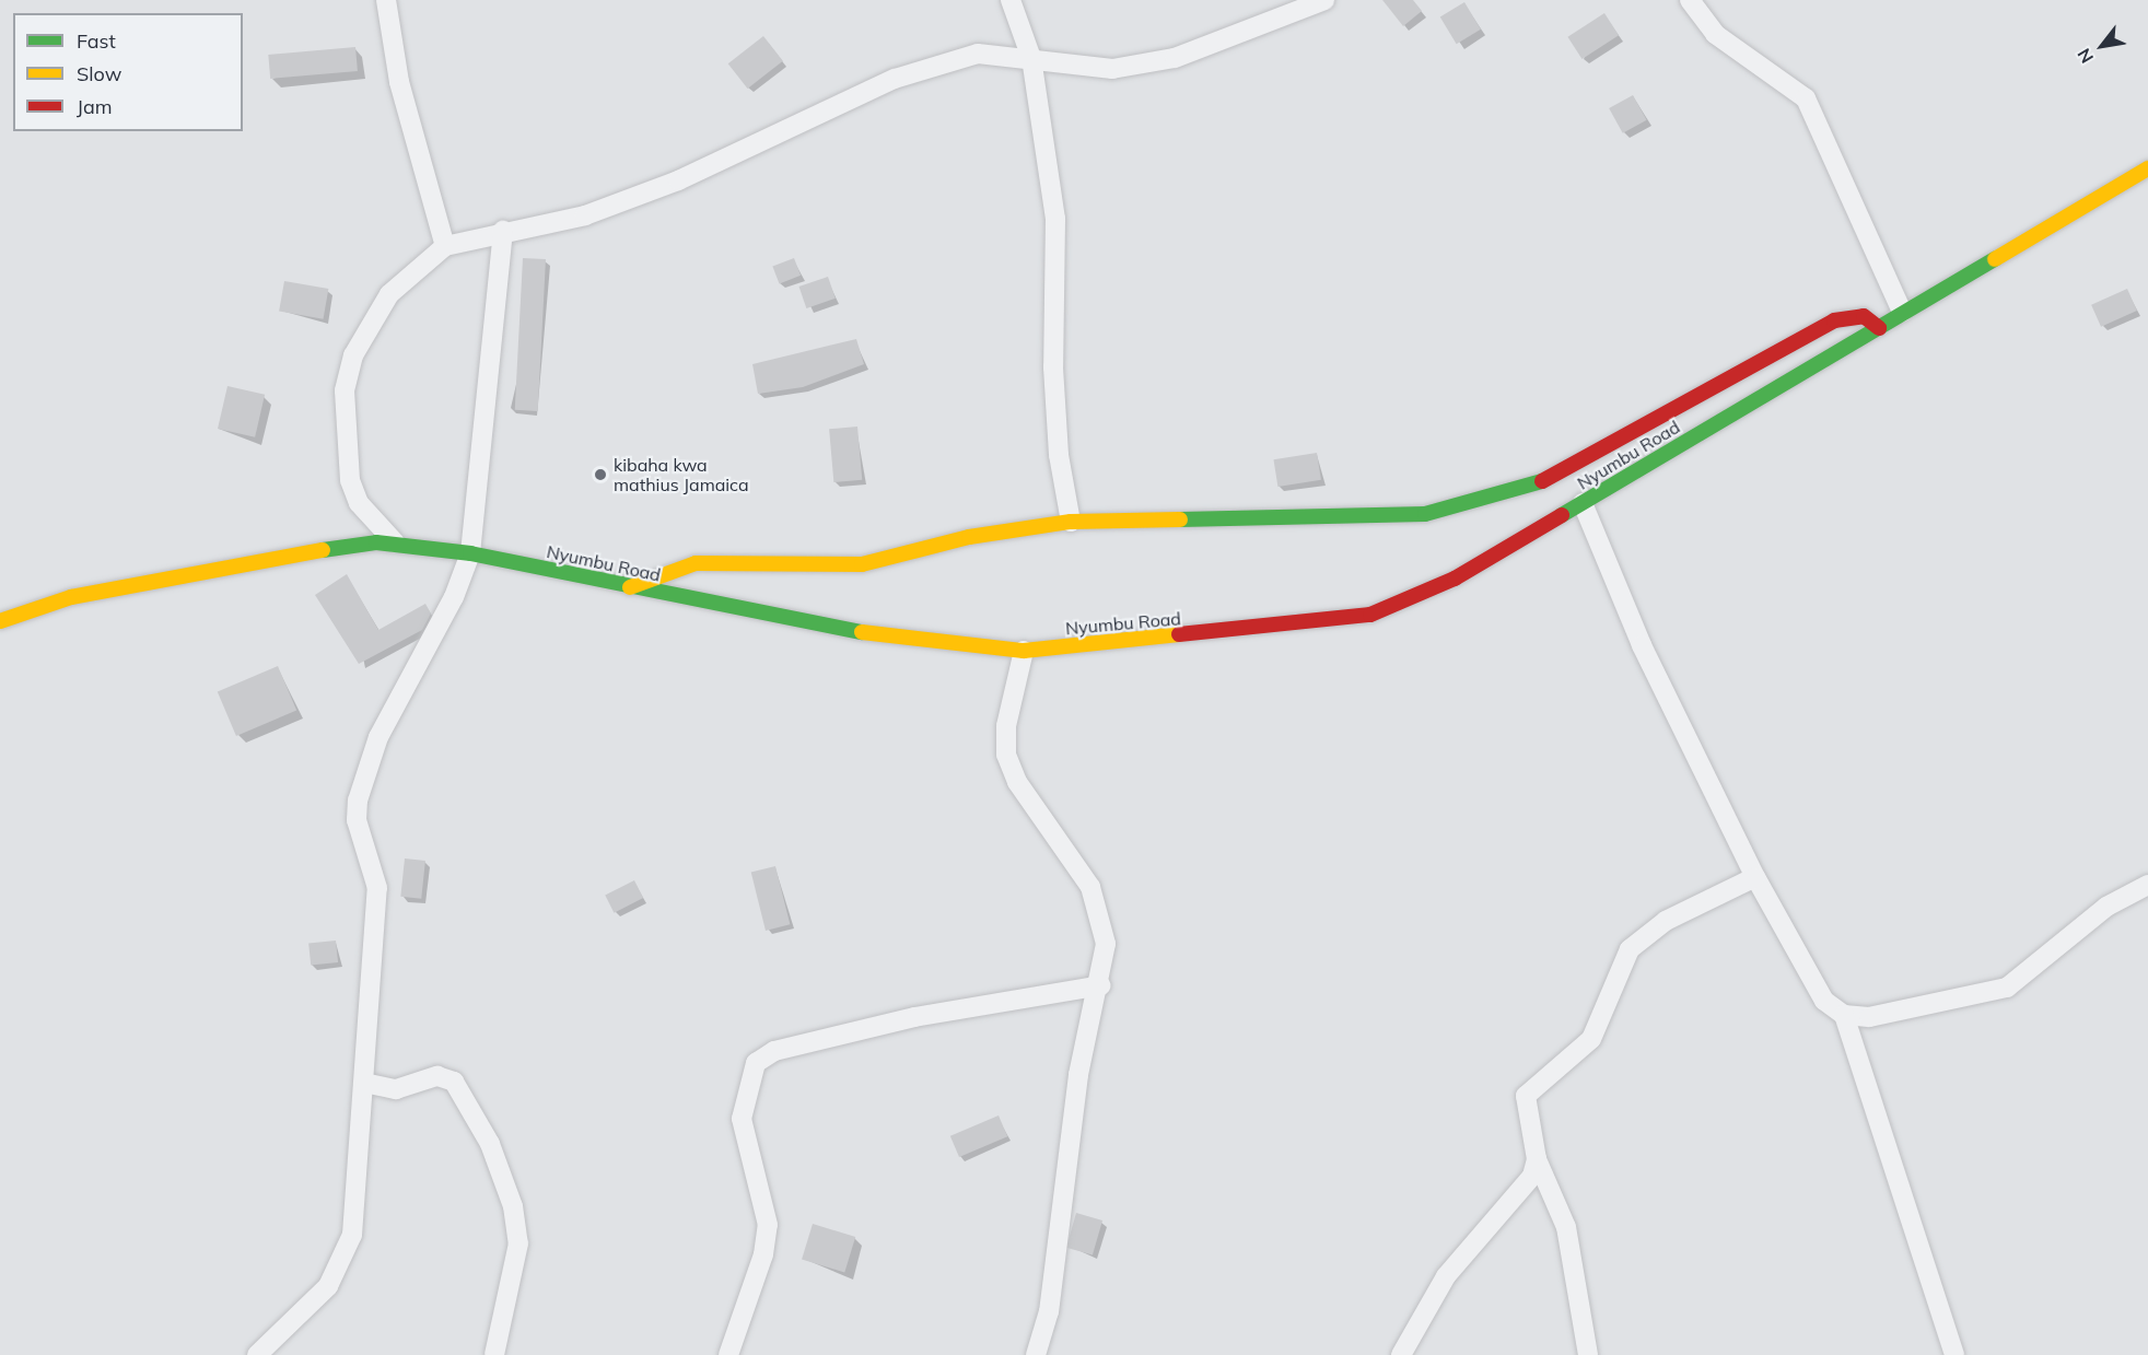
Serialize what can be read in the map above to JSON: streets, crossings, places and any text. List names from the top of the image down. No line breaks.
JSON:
{"streets":{"street":["Nyumbu Road"]},"places":["kibaha kwa mathius Jamaica"],"legend":["Fast","Slow","Jam"],"north":"bottom left"}
